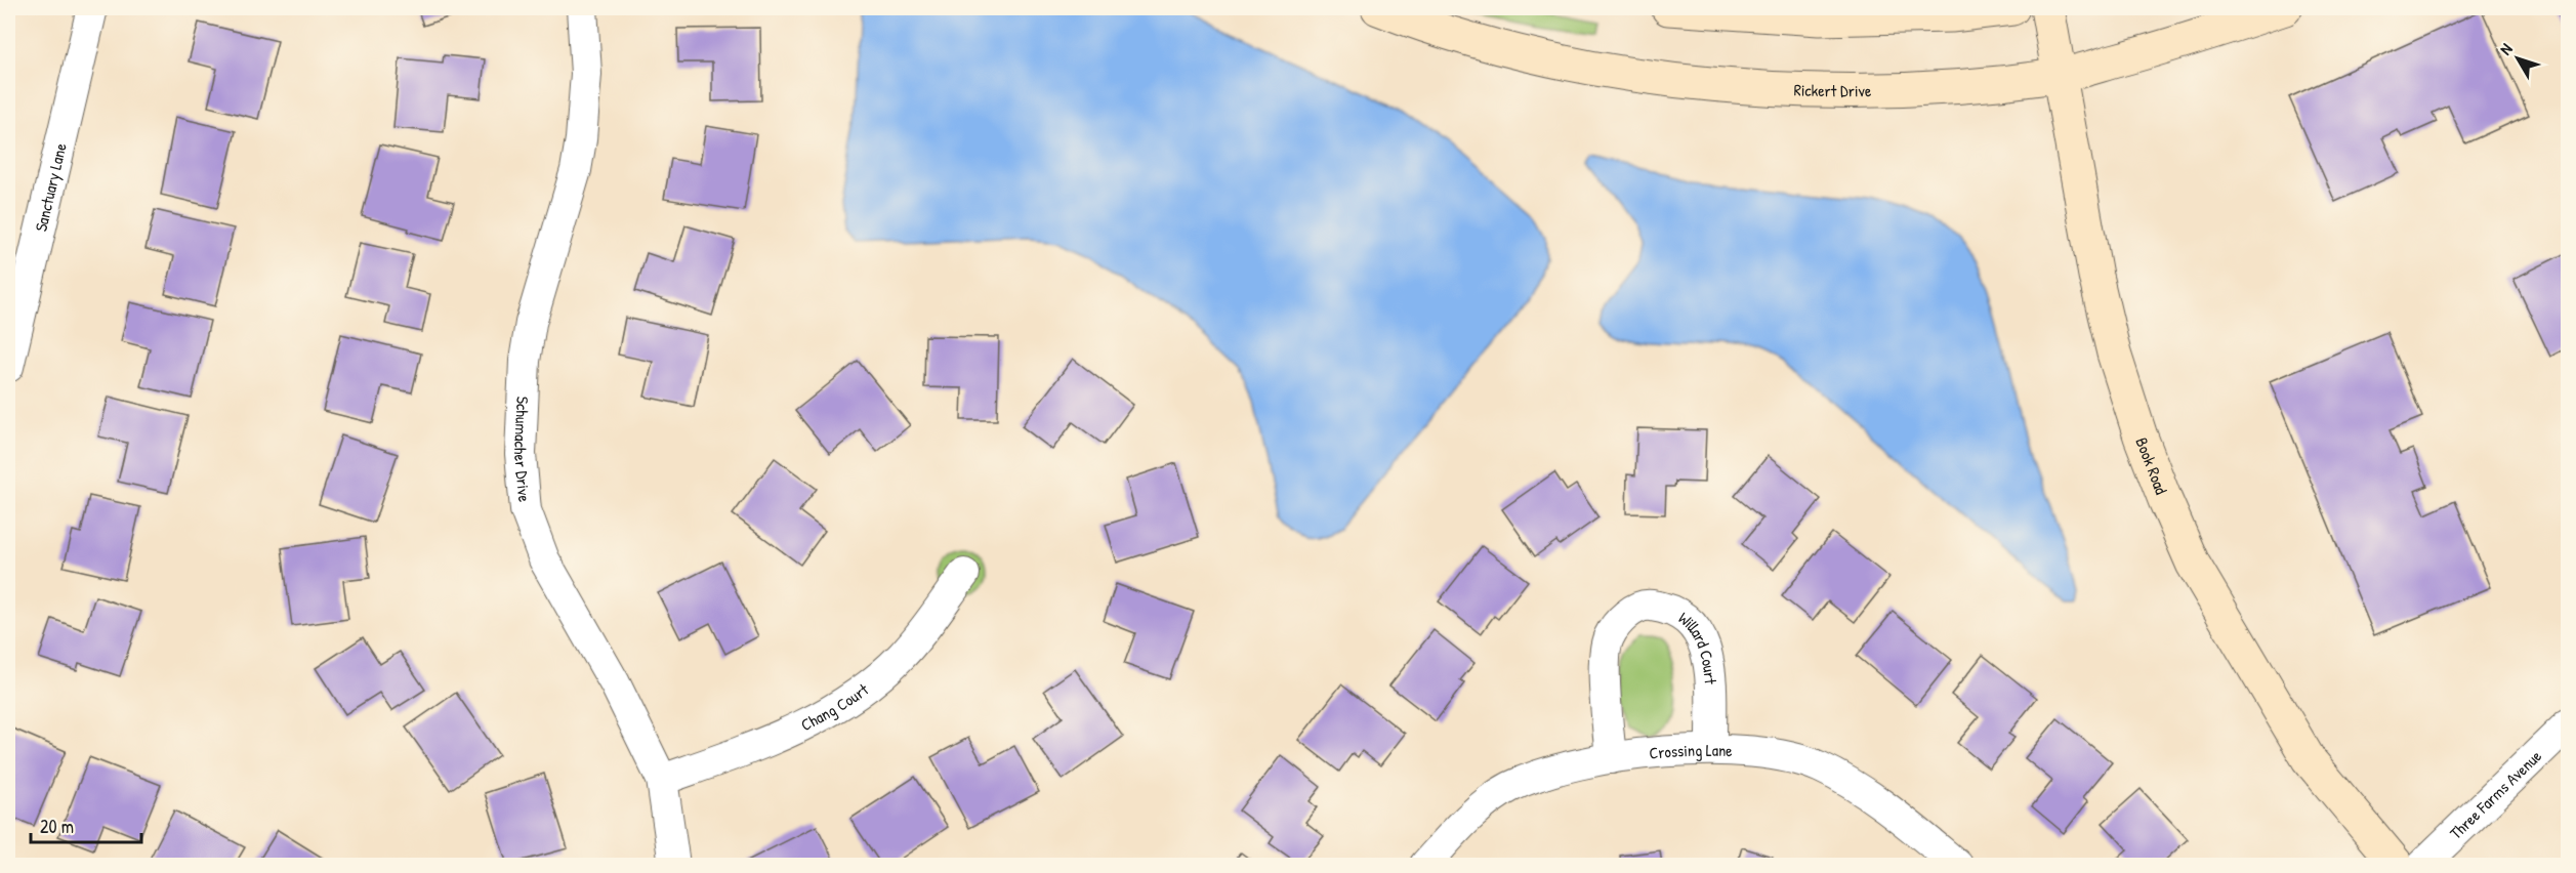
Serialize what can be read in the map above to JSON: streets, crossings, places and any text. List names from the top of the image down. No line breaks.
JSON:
{"streets":{"street":["Rickert Drive","Sanctuary Lane","Schumacher Drive","Book Road","Willard Court","Chang Court","Crossing Lane","Three Farms Avenue"]},"crossings":[["Rickert Drive","Book Road"],["Schumacher Drive","Chang Court"],["Willard Court","Crossing Lane"]],"scale_bar":"20 m","north":"top left"}
